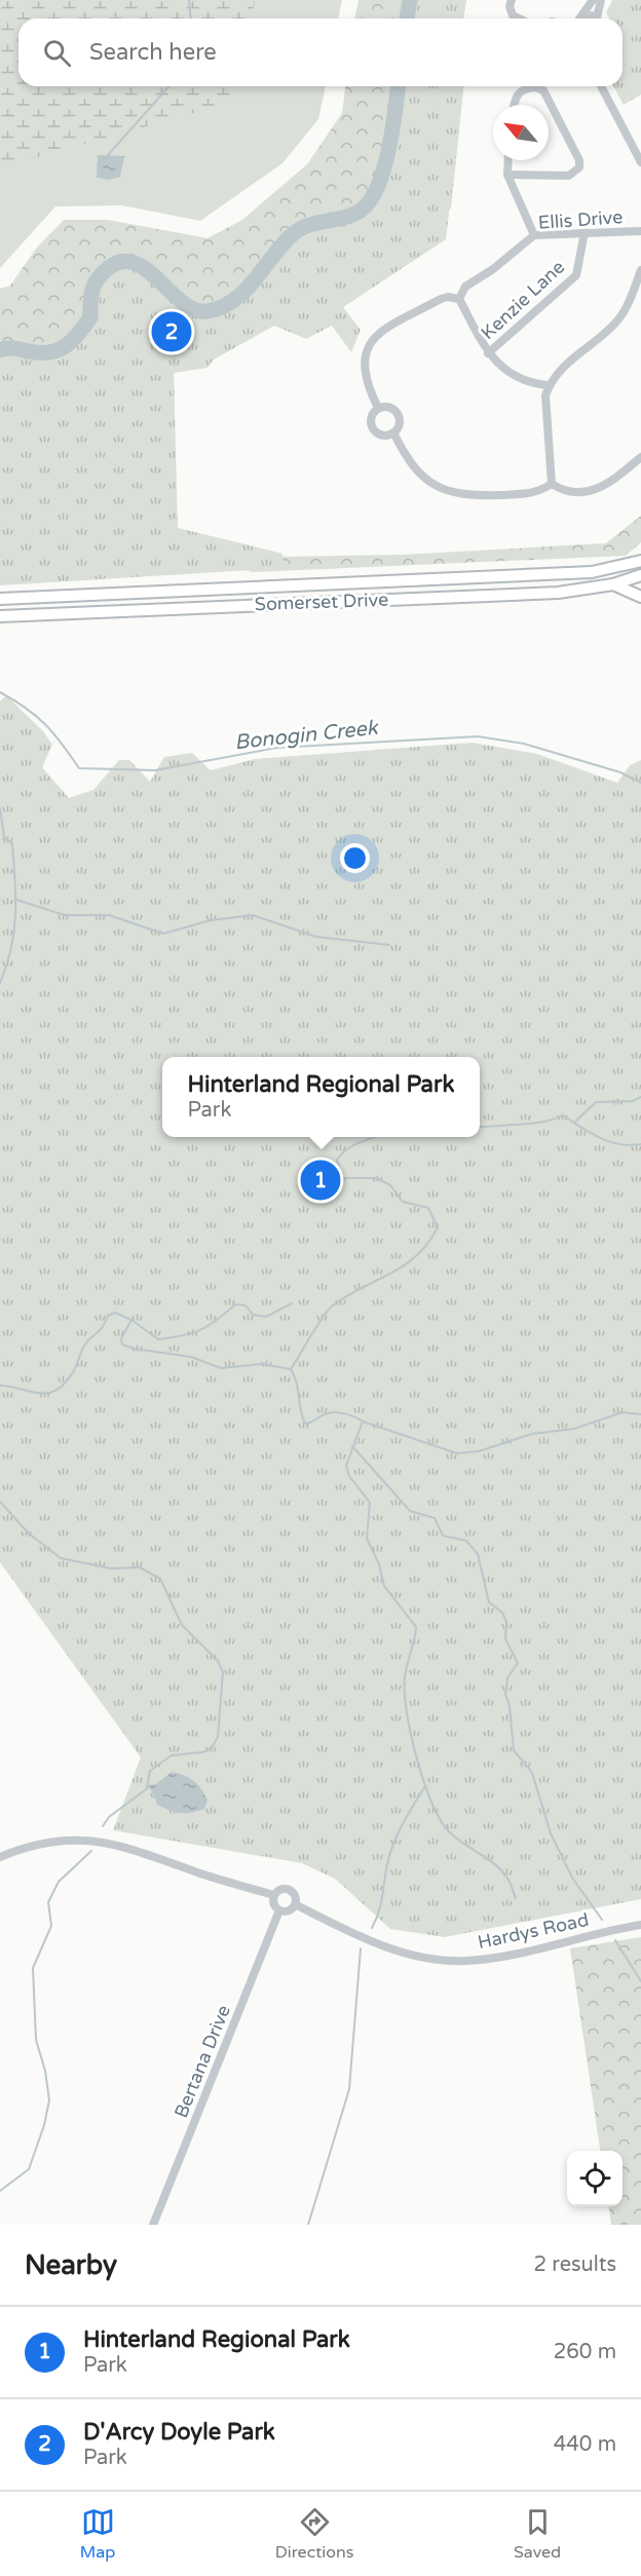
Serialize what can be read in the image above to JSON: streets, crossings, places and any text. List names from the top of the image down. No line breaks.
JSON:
{"streets":{"main road":["Somerset Drive"],"street":["Ellis Drive","Kenzie Lane","Hardys Road","Bertana Drive"]},"crossings":[["Ellis Drive","Kenzie Lane"],["Hardys Road","Bertana Drive"]],"water":["Bonogin Creek"],"north":"top left","page":{"search":"Search here","pins":["2","1"],"popup":["Hinterland Regional Park","Park"],"heading":["Nearby","2 results"],"list":[{"mark":"1","name":"Hinterland Regional Park","note":"Park","value":"260 m"},{"mark":"2","name":"D'Arcy Doyle Park","note":"Park","value":"440 m"}],"nav":["Map","Directions","Saved"]}}
